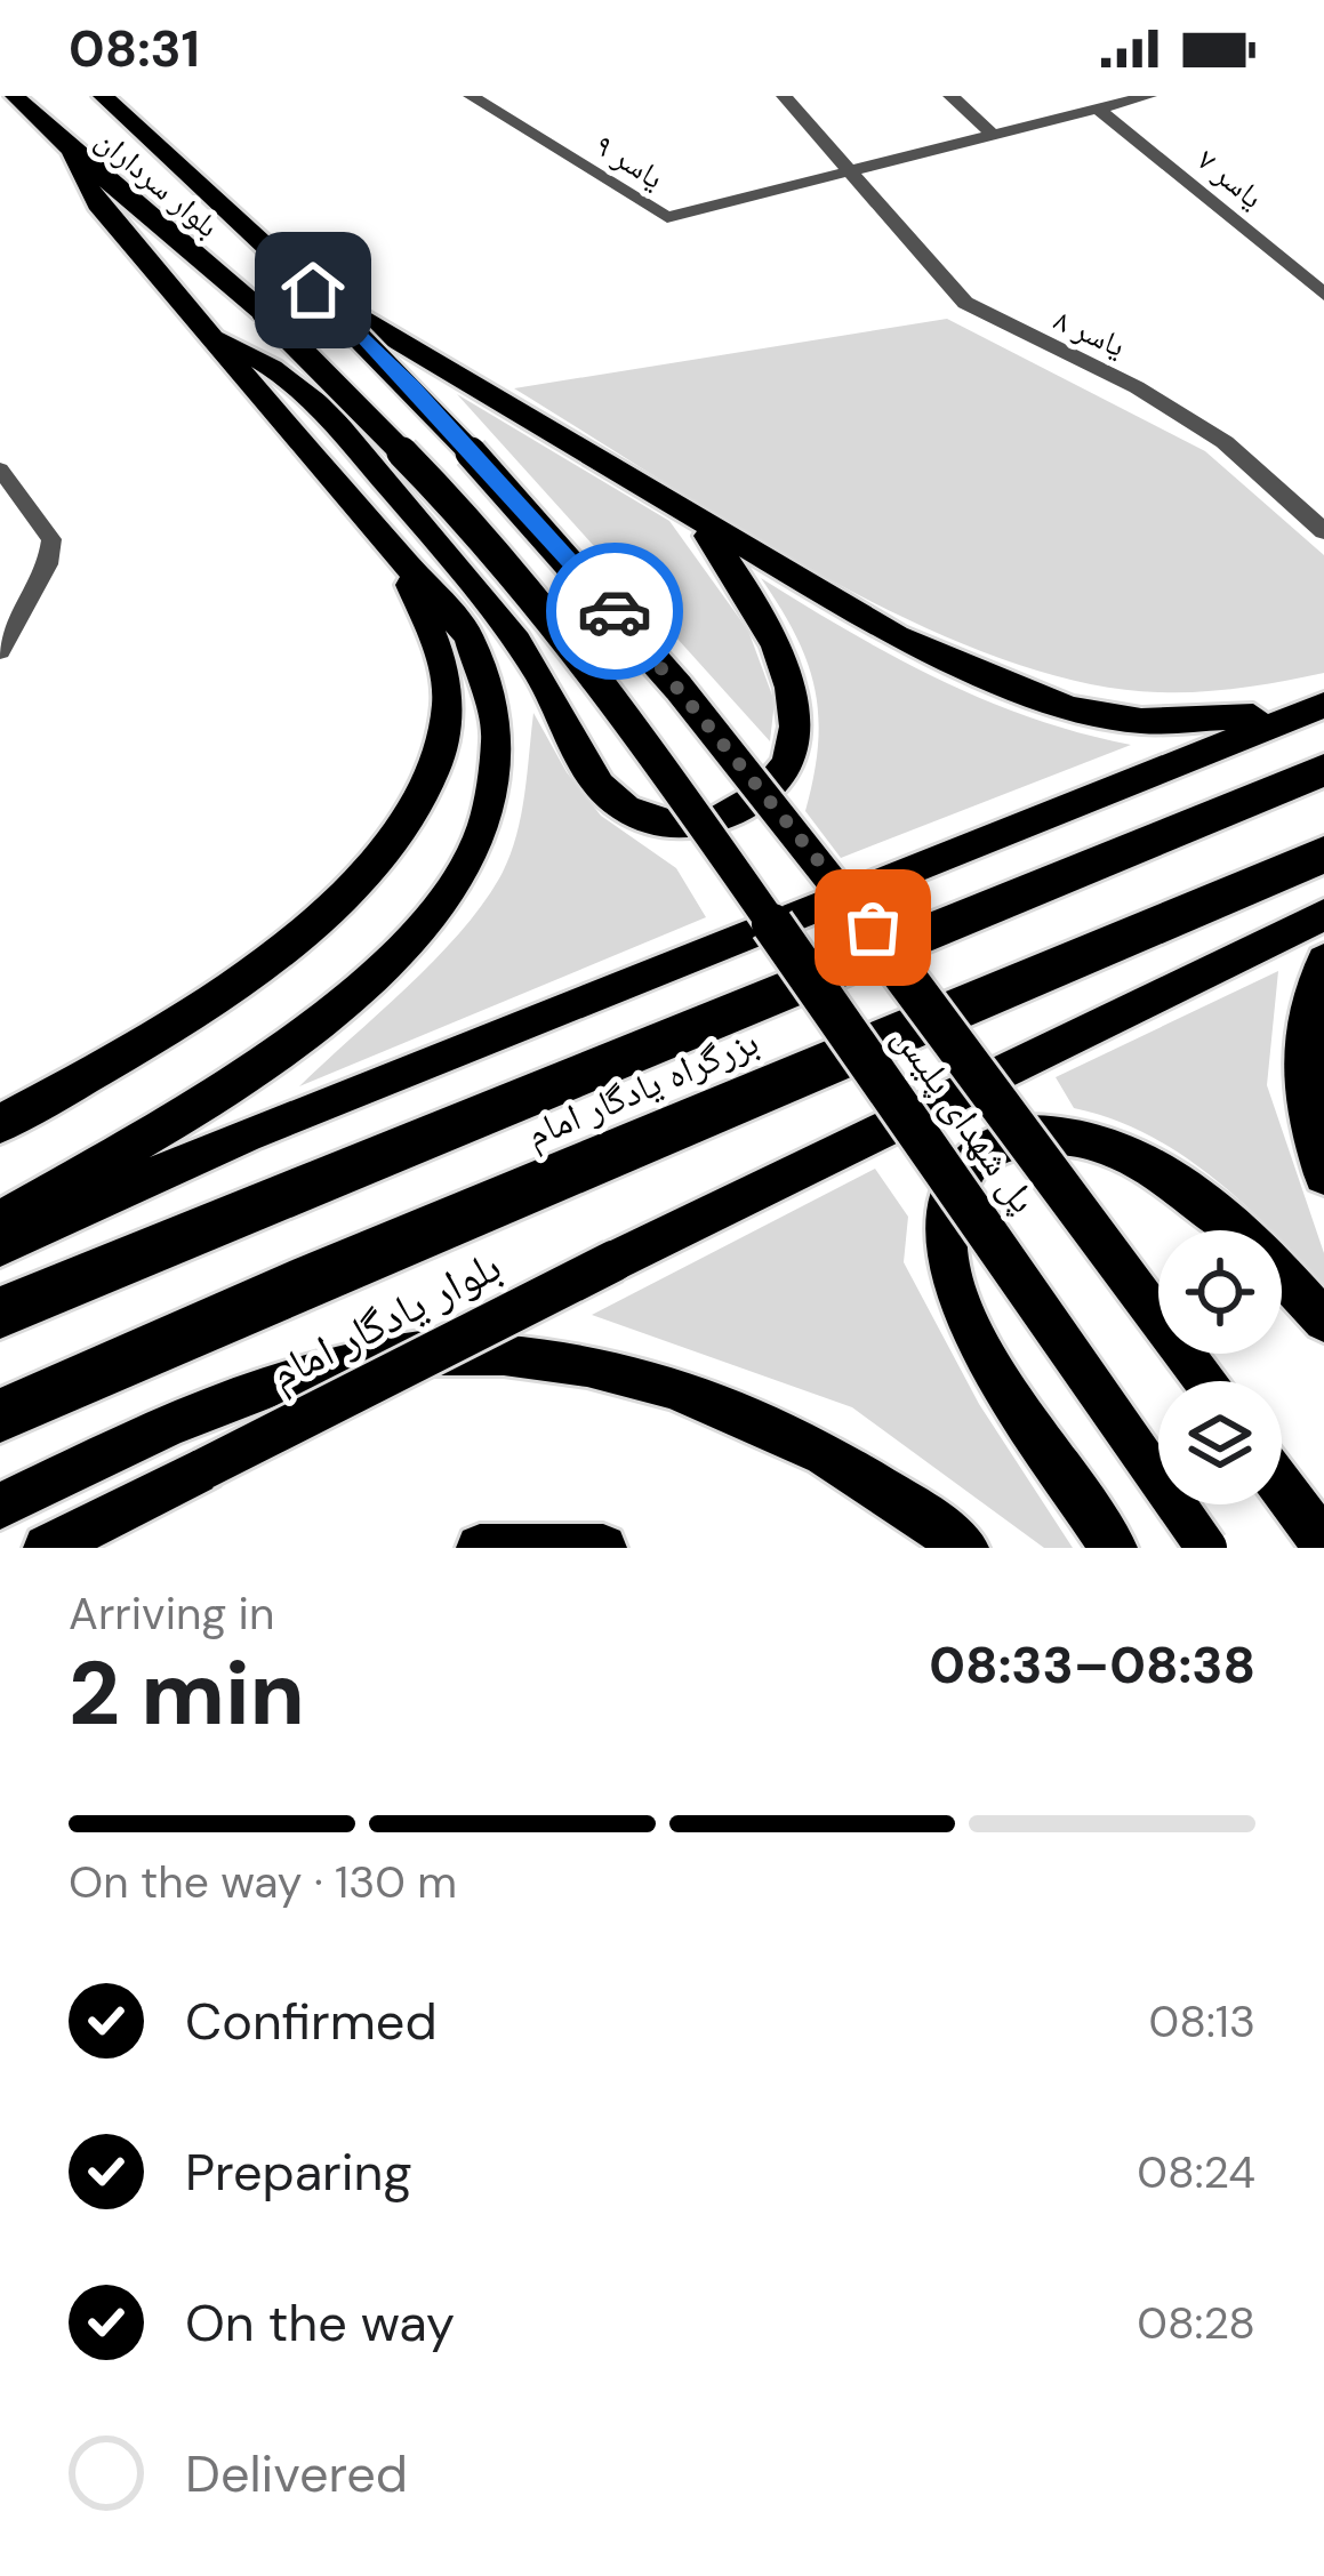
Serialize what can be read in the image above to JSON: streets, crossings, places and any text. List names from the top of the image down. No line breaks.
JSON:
{"streets":{"highway":["بزرگراه یادگار امام"],"main road":["بلوار سرداران","پل شهدای پلیس","بلوار یادگار امام"],"street":["یاسر ۹","یاسر ۷","یاسر ۸"]},"crossings":[["یاسر ۹","یاسر ۷"],["یاسر ۹","یاسر ۸"],["بلوار سرداران","پل شهدای پلیس"]],"page":{"status":"08:31","heading":["2 min","Arriving in","08:33–08:38"],"bar":"On the way · 130 m","list":[["Confirmed","08:13"],["Preparing","08:24"],["On the way","08:28"],"Delivered"]}}
